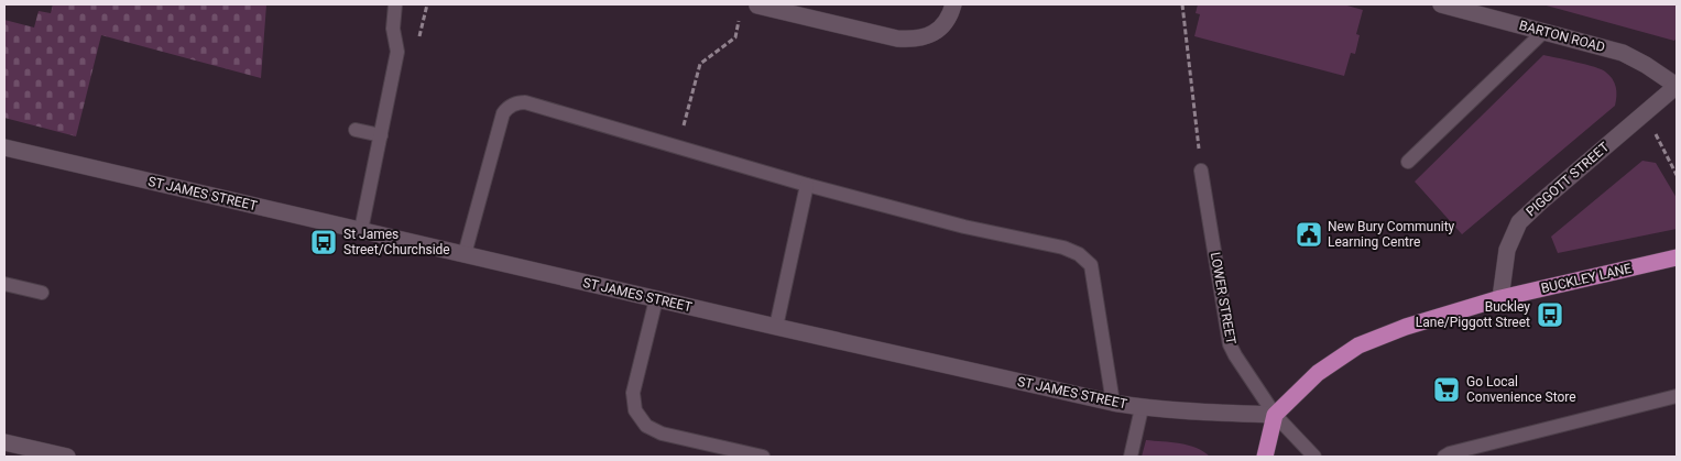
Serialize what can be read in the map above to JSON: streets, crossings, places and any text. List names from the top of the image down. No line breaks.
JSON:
{"streets":{"main road":["BUCKLEY LANE"],"street":["BARTON ROAD","PIGGOTT STREET","ST JAMES STREET"],"lane":["LOWER STREET"]},"crossings":[["BARTON ROAD","PIGGOTT STREET"],["PIGGOTT STREET","BUCKLEY LANE"],["ST JAMES STREET","BUCKLEY LANE"],["ST JAMES STREET","LOWER STREET"],["BUCKLEY LANE","LOWER STREET"]],"places":{"public building":["New Bury Community Learning Centre"],"bus stop":["St James Street/Churchside","Buckley Lane/Piggott Street"],"supermarket":["Go Local Convenience Store"]}}
